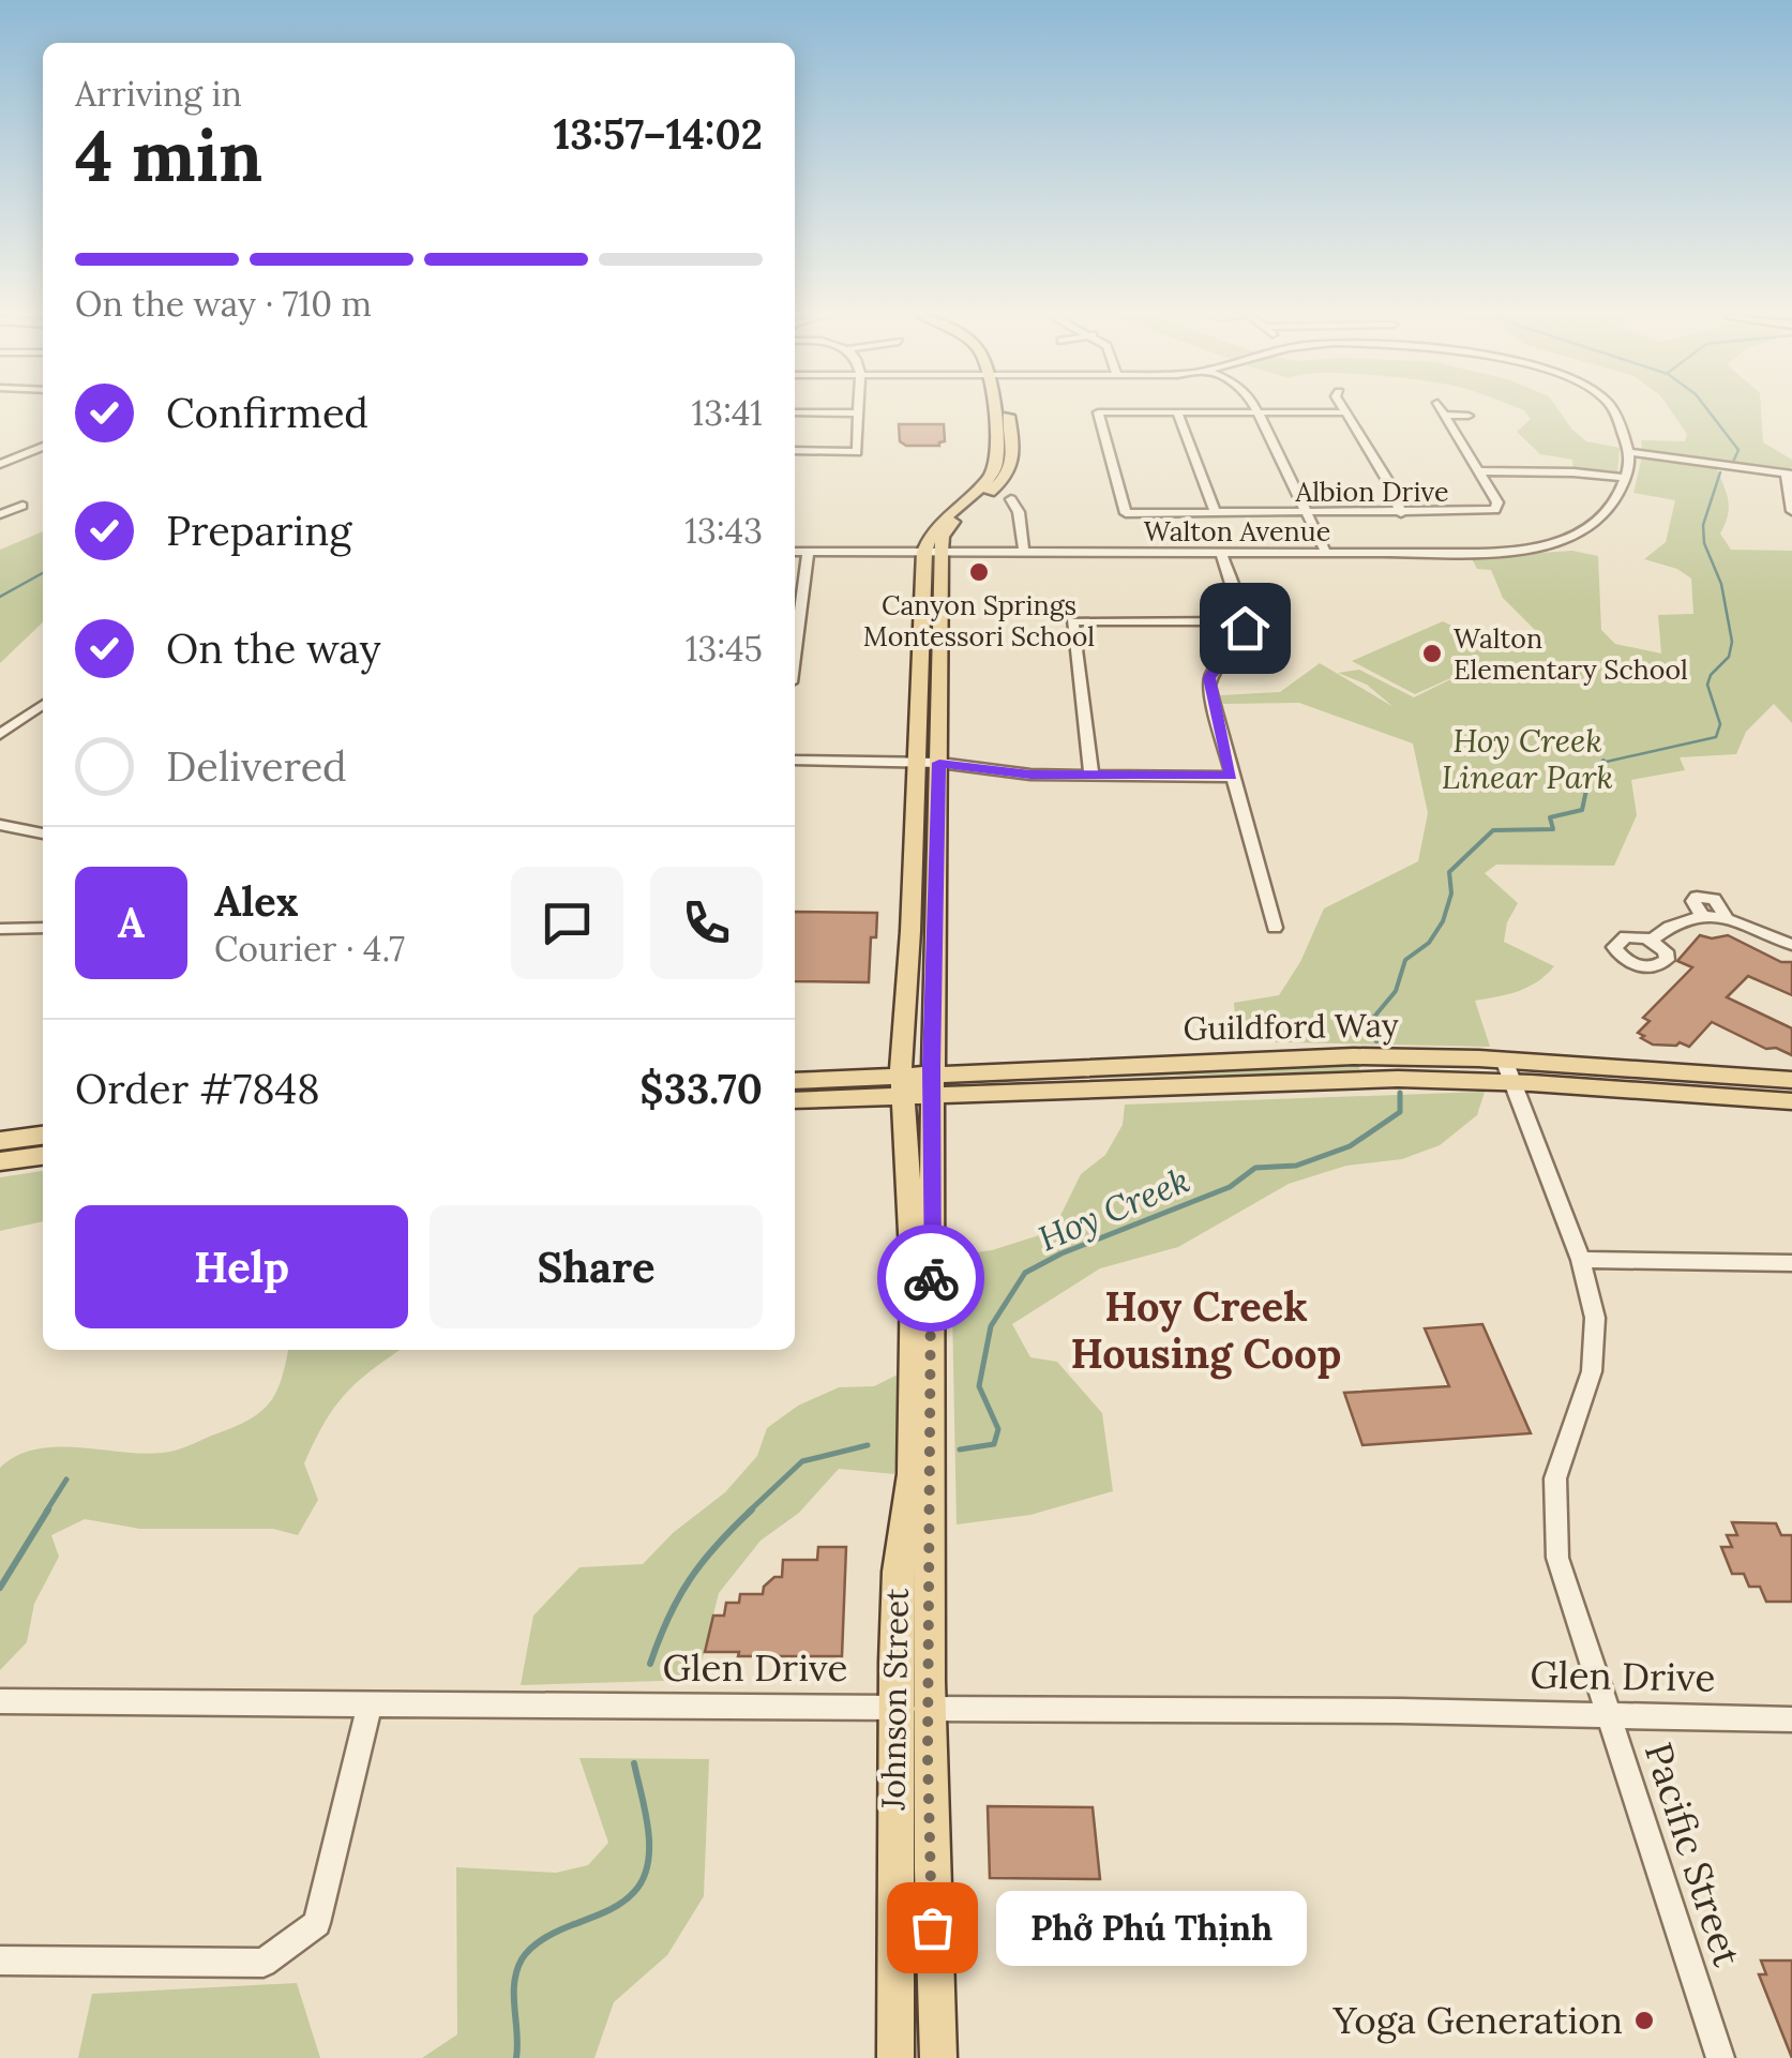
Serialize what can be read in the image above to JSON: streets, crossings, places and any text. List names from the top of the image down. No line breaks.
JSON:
{"streets":{"main road":["Guildford Way","Johnson Street"],"street":["Albion Drive","Walton Avenue","Glen Drive","Pacific Street"]},"crossings":[["Walton Avenue","Johnson Street"],["Guildford Way","Johnson Street"],["Guildford Way","Pacific Street"],["Glen Drive","Johnson Street"],["Glen Drive","Pacific Street"]],"districts":["Hoy Creek Housing Coop"],"water":["Hoy Creek"],"parks":["Hoy Creek Linear Park"],"places":["Canyon Springs Montessori School","Walton Elementary School","Phở Phú Thịnh","Yoga Generation"],"page":{"heading":["4 min","Arriving in","13:57–14:02"],"panel":["Alex","Courier · 4.7","Order #7848","$33.70"],"bar":"On the way · 710 m","list":[["Confirmed","13:41"],["Preparing","13:43"],["On the way","13:45"],"Delivered"],"round":"A","buttons":["Help","Share"],"bubble":"Phở Phú Thịnh"}}
